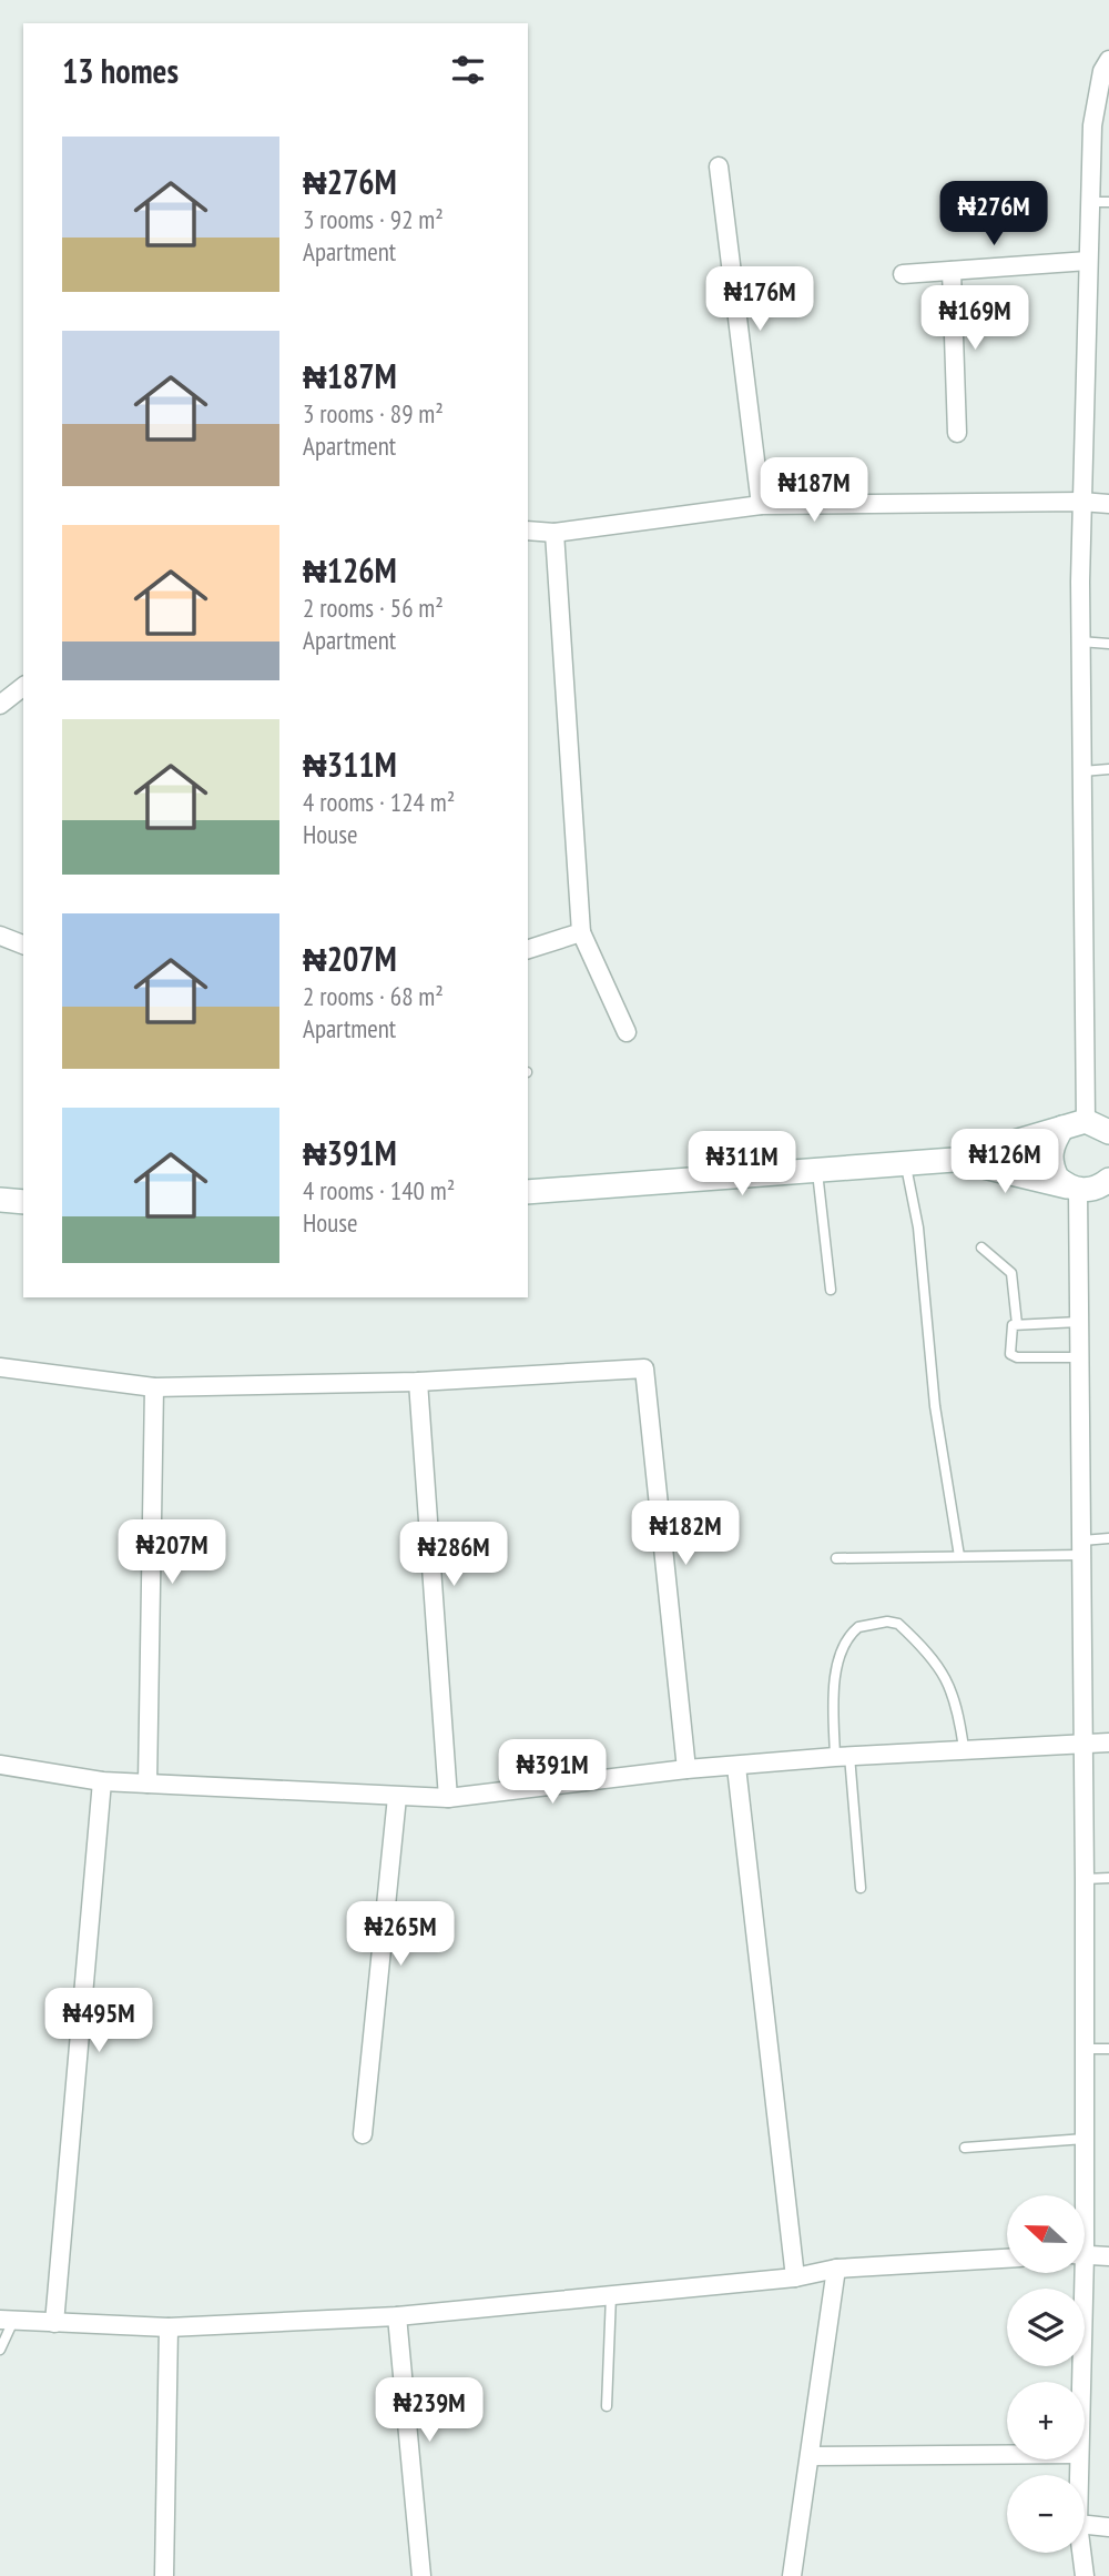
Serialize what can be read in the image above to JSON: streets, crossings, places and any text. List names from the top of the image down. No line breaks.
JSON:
{"north":"left","page":{"heading":"13 homes","list":[{"name":"₦276M","note":"3 rooms · 92 m² · Apartment"},{"name":"₦187M","note":"3 rooms · 89 m² · Apartment"},{"name":"₦126M","note":"2 rooms · 56 m² · Apartment"},{"name":"₦311M","note":"4 rooms · 124 m² · House"},{"name":"₦207M","note":"2 rooms · 68 m² · Apartment"},{"name":"₦391M","note":"4 rooms · 140 m² · House"}],"price":["₦276M","₦176M","₦169M","₦187M","₦126M","₦311M","₦182M","₦207M","₦286M","₦391M","₦265M","₦495M","₦239M"],"map_buttons":["+","−"]}}
